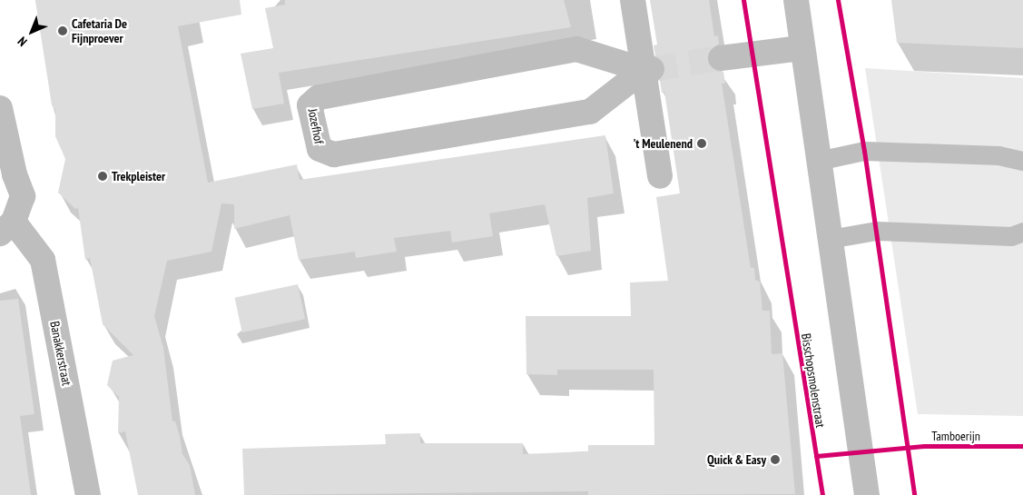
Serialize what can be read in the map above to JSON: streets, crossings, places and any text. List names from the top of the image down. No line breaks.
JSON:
{"streets":{"street":["Jozefhof","Banakkerstraat"],"cycle path":["Bisschopsmolenstraat","Tamboerijn"]},"places":["Cafetaria De Fijnproever","'t Meulenend","Trekpleister","Quick & Easy"],"north":"bottom left"}
